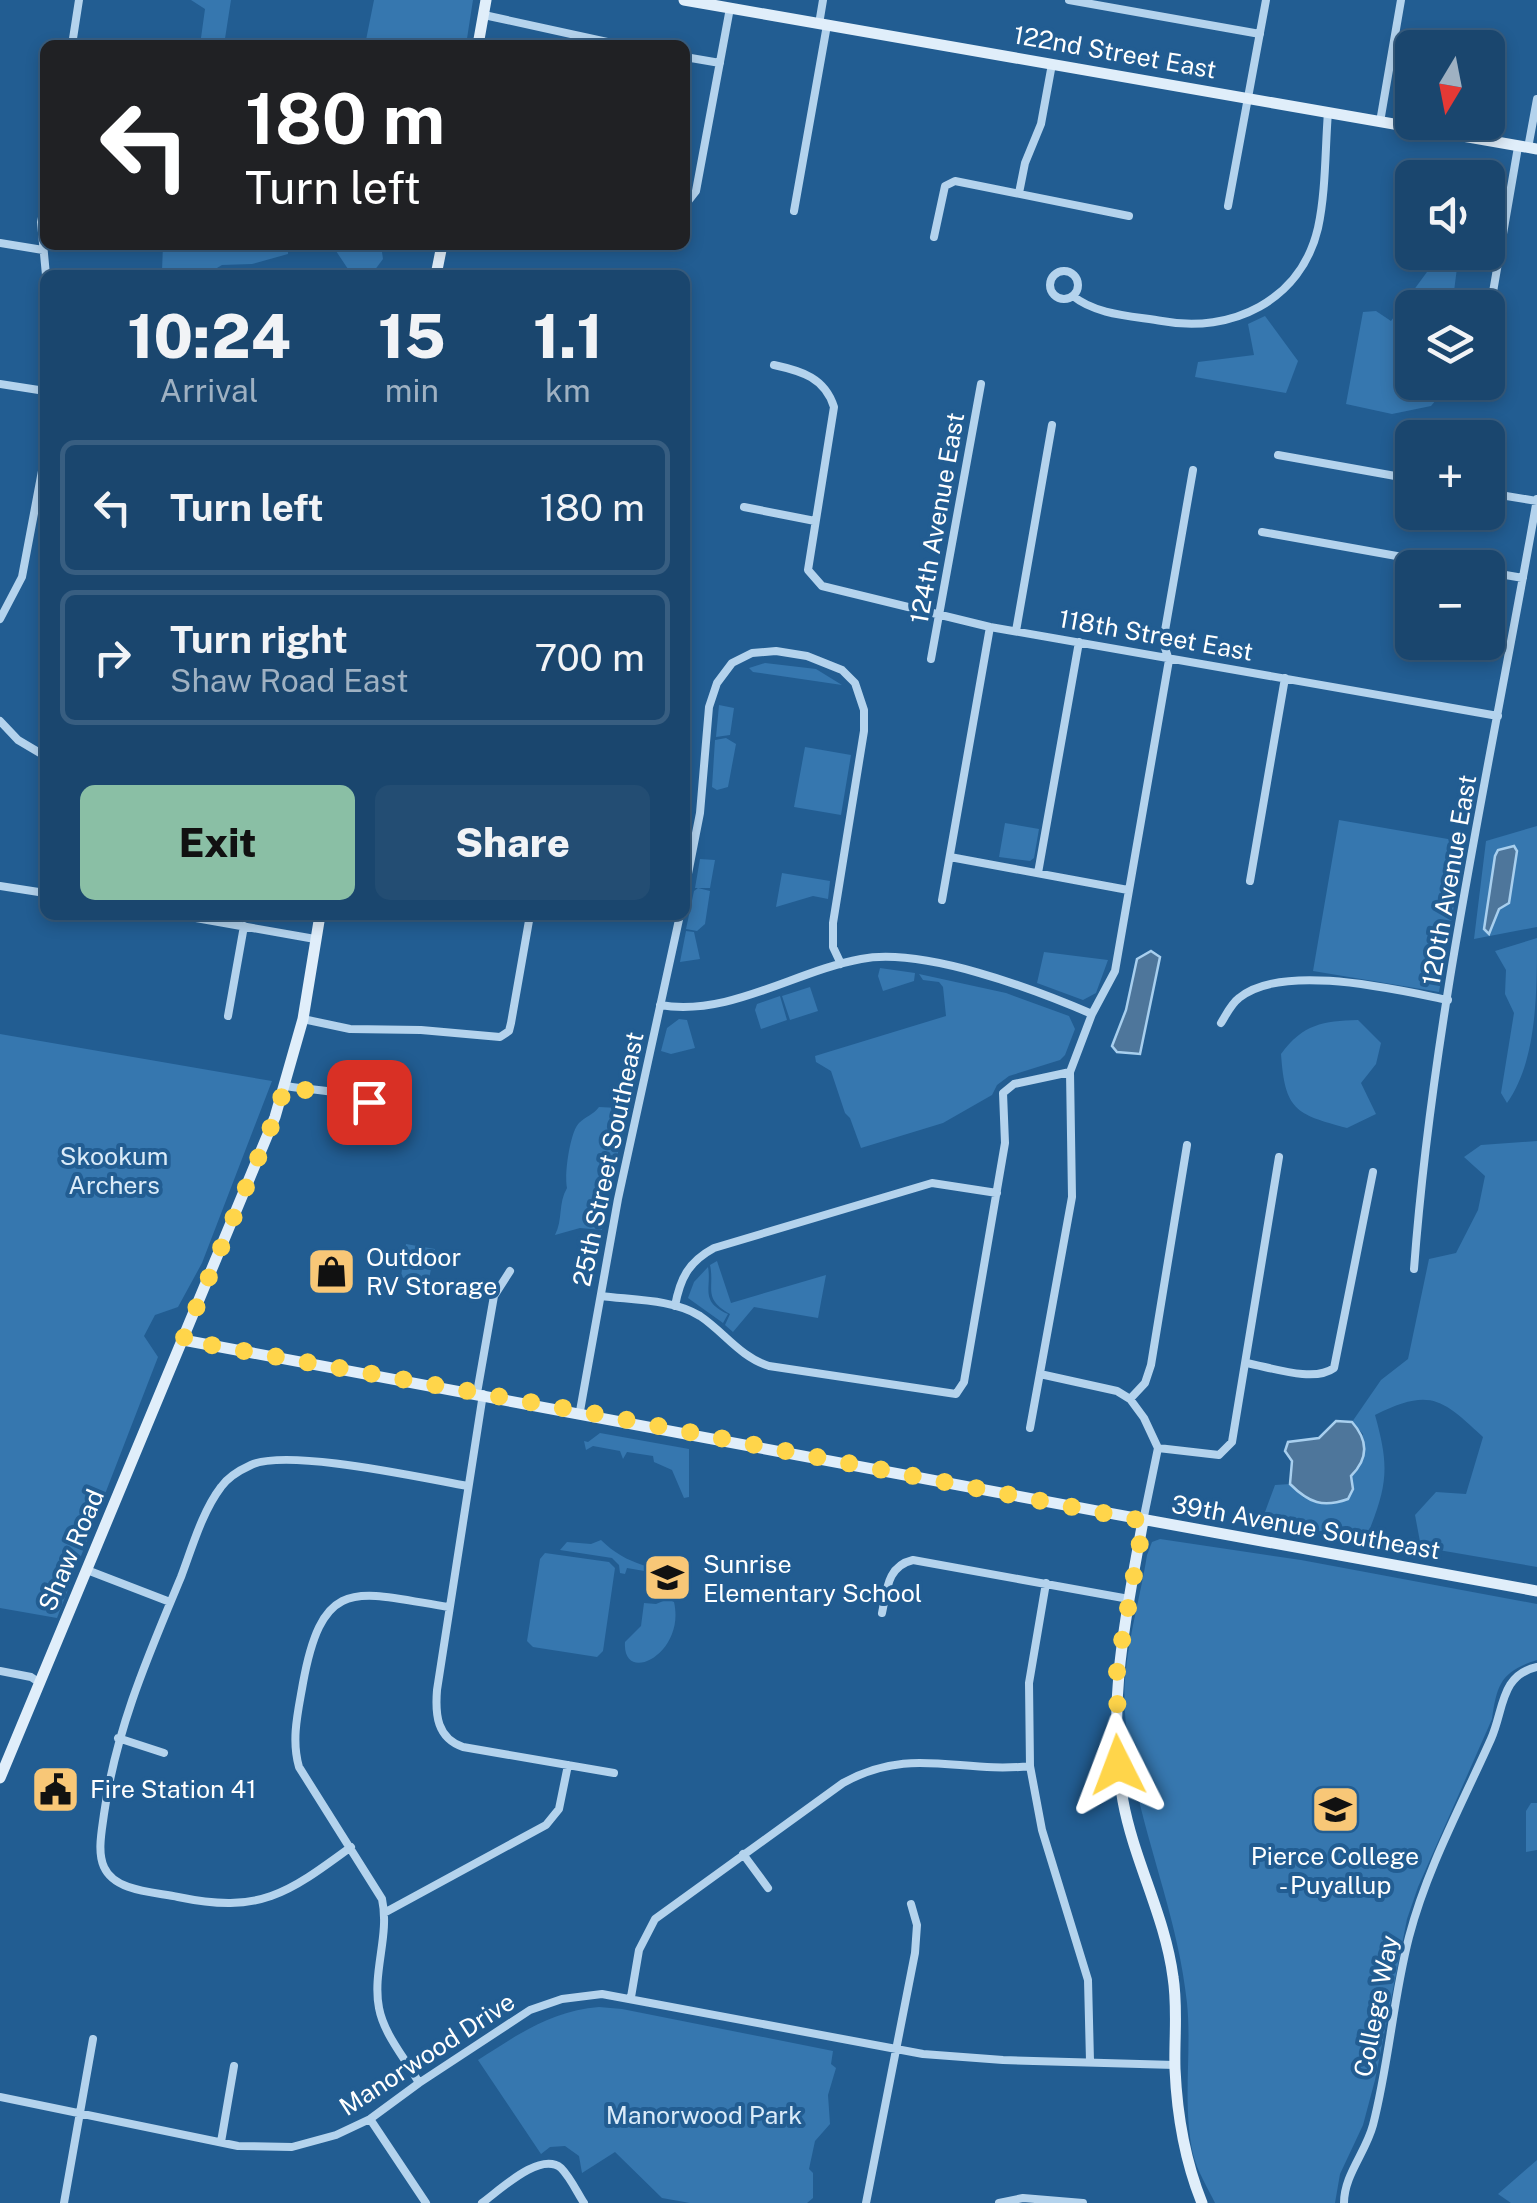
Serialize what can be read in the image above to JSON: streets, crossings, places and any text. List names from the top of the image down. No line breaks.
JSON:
{"streets":{"main road":["122nd Street East","39th Avenue Southeast","Shaw Road"],"street":["124th Avenue East","118th Street East","120th Avenue East","25th Street Southeast","College Way","Manorwood Drive"]},"crossings":[["124th Avenue East","118th Street East"],["118th Street East","120th Avenue East"],["25th Street Southeast","39th Avenue Southeast"],["39th Avenue Southeast","Shaw Road"]],"parks":["Skookum Archers","Manorwood Park"],"places":{"shop":["Outdoor RV Storage"],"school or university":["Sunrise Elementary School","Pierce College - Puyallup"],"public building":["Fire Station 41"]},"north":"bottom","page":{"map_buttons":["+","−"],"turn":["180 m","Turn left"],"eta":["10:24","Arrival","15","min","1.1","km"],"list":[{"name":"Turn left","value":"180 m"},{"name":"Turn right","note":"Shaw Road East","value":"700 m"}],"buttons":["Exit","Share"]}}
